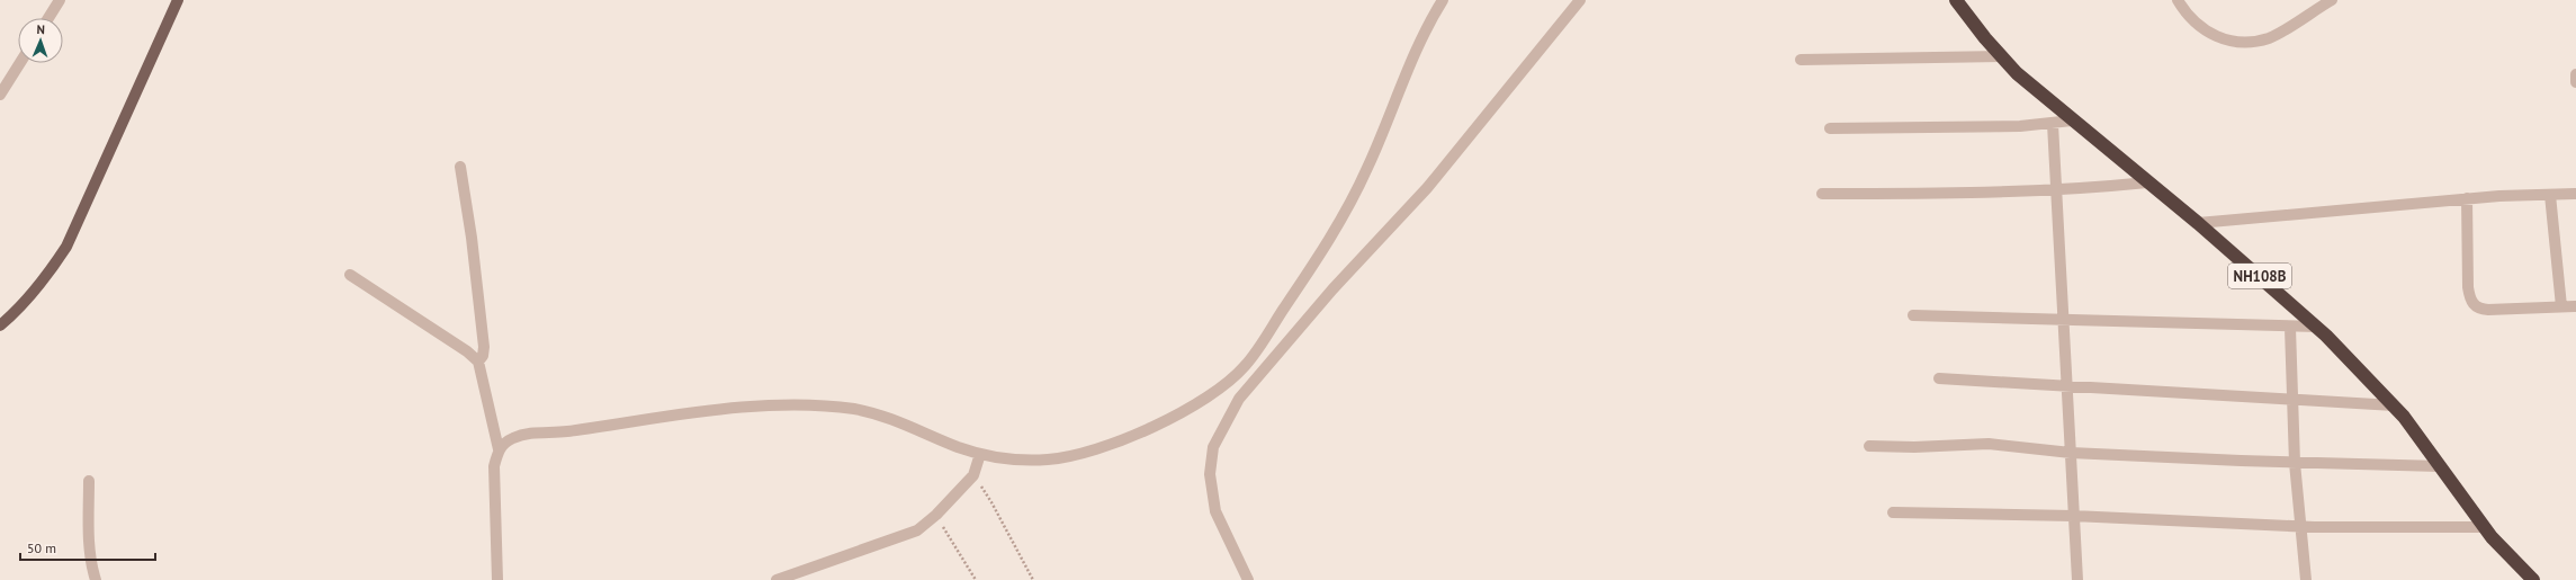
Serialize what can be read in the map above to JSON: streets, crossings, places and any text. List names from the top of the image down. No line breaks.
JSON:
{"streets":{"highway":["NH108B"]},"scale_bar":"50 m","north":"top"}
